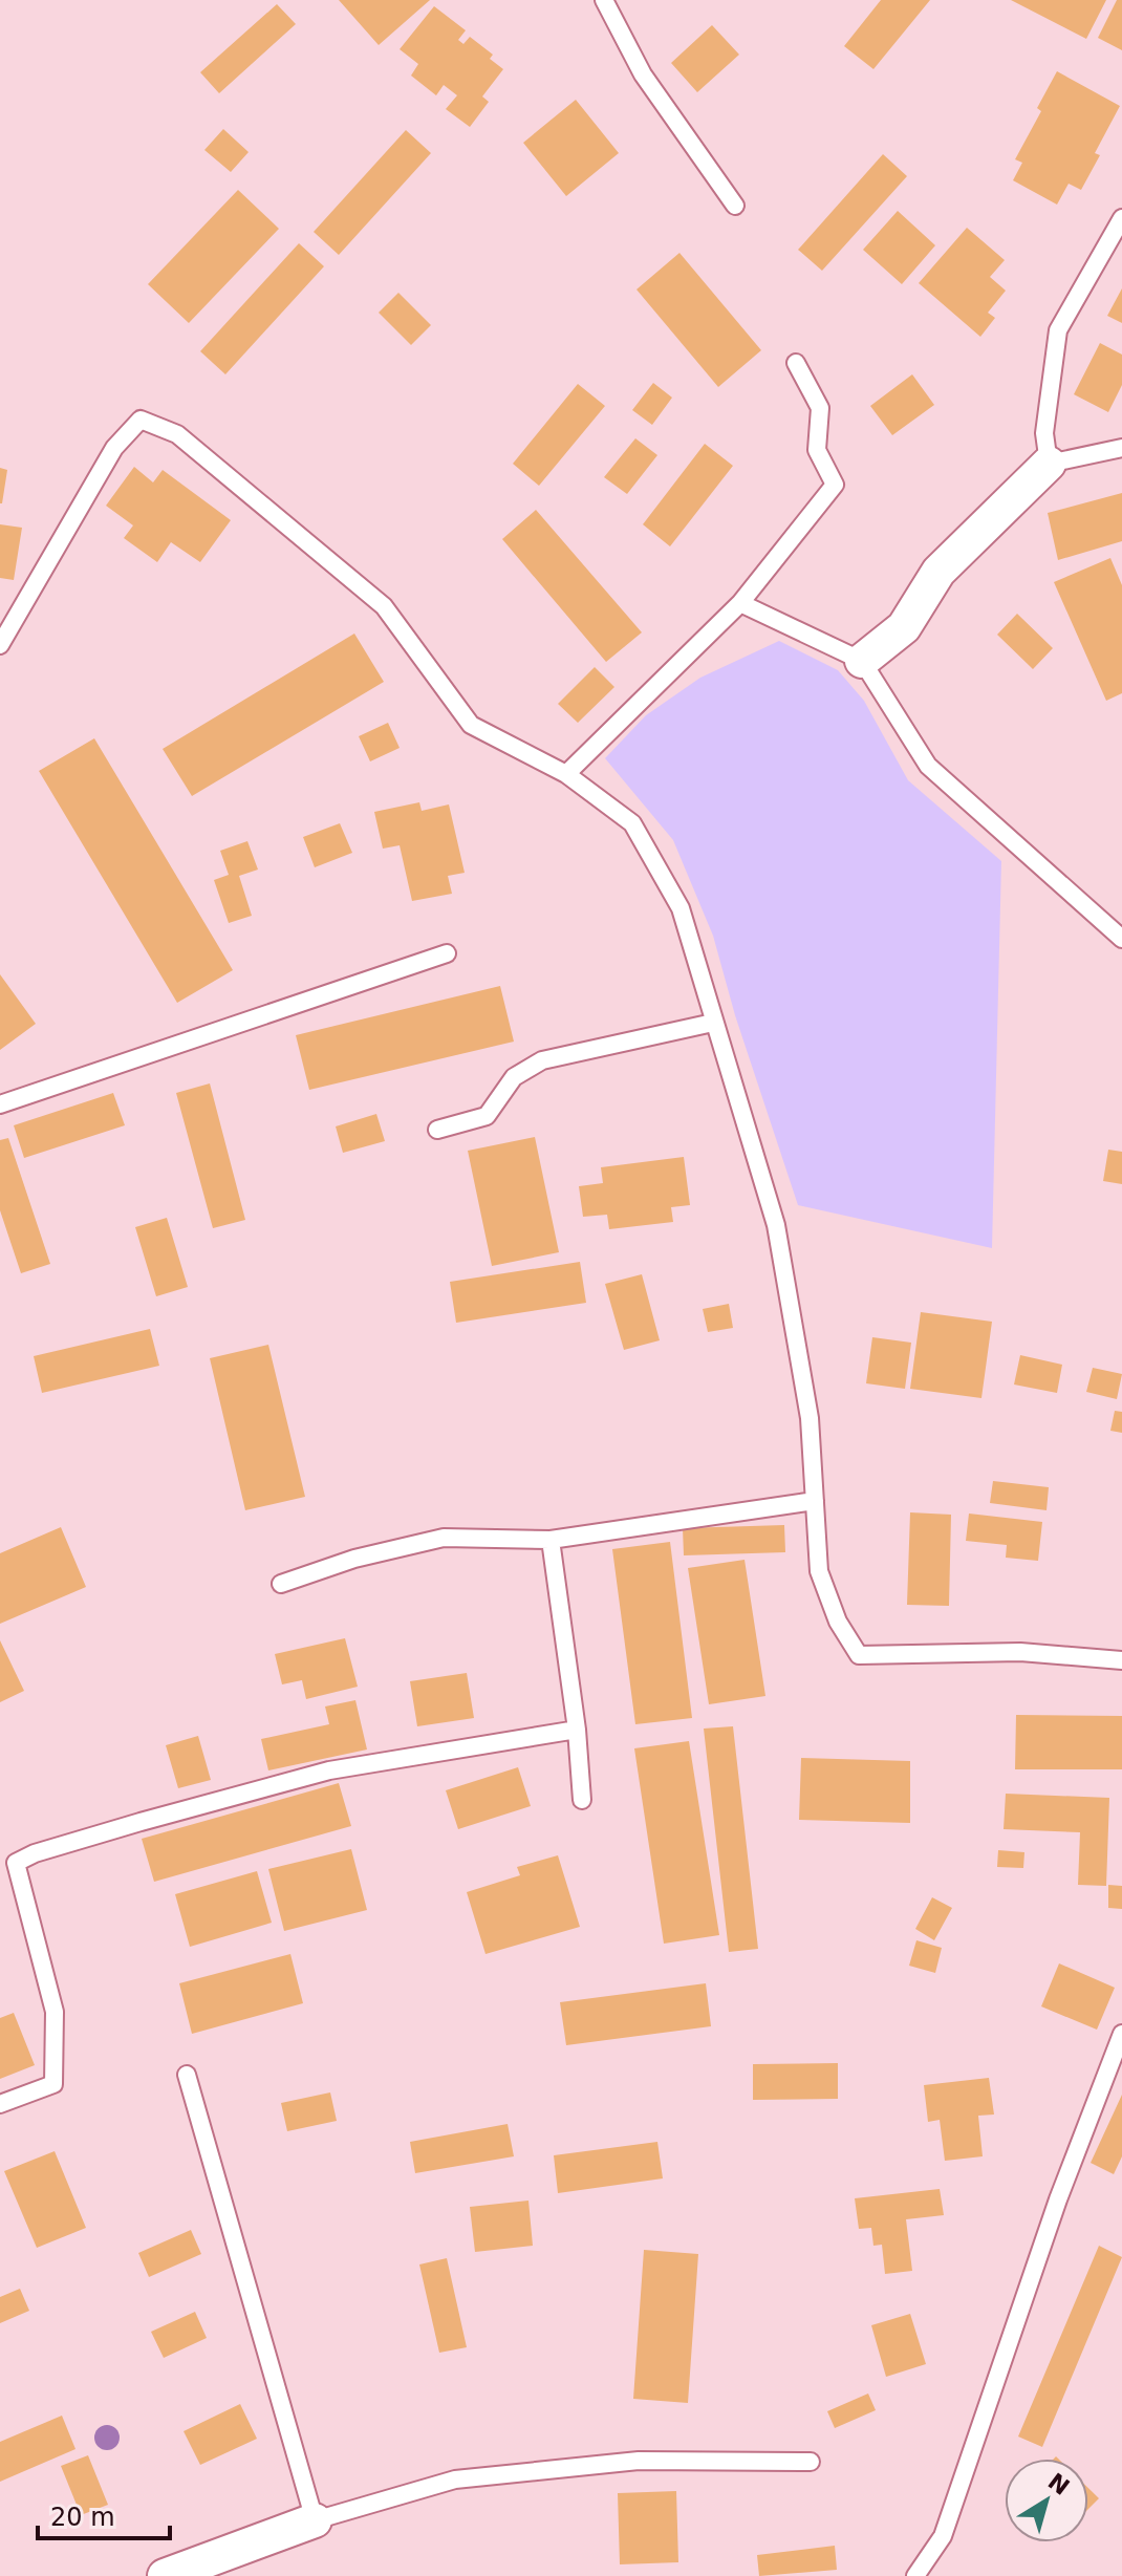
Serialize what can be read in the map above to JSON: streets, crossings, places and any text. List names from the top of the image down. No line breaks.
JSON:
{"scale_bar":"20 m","north":"top right"}
